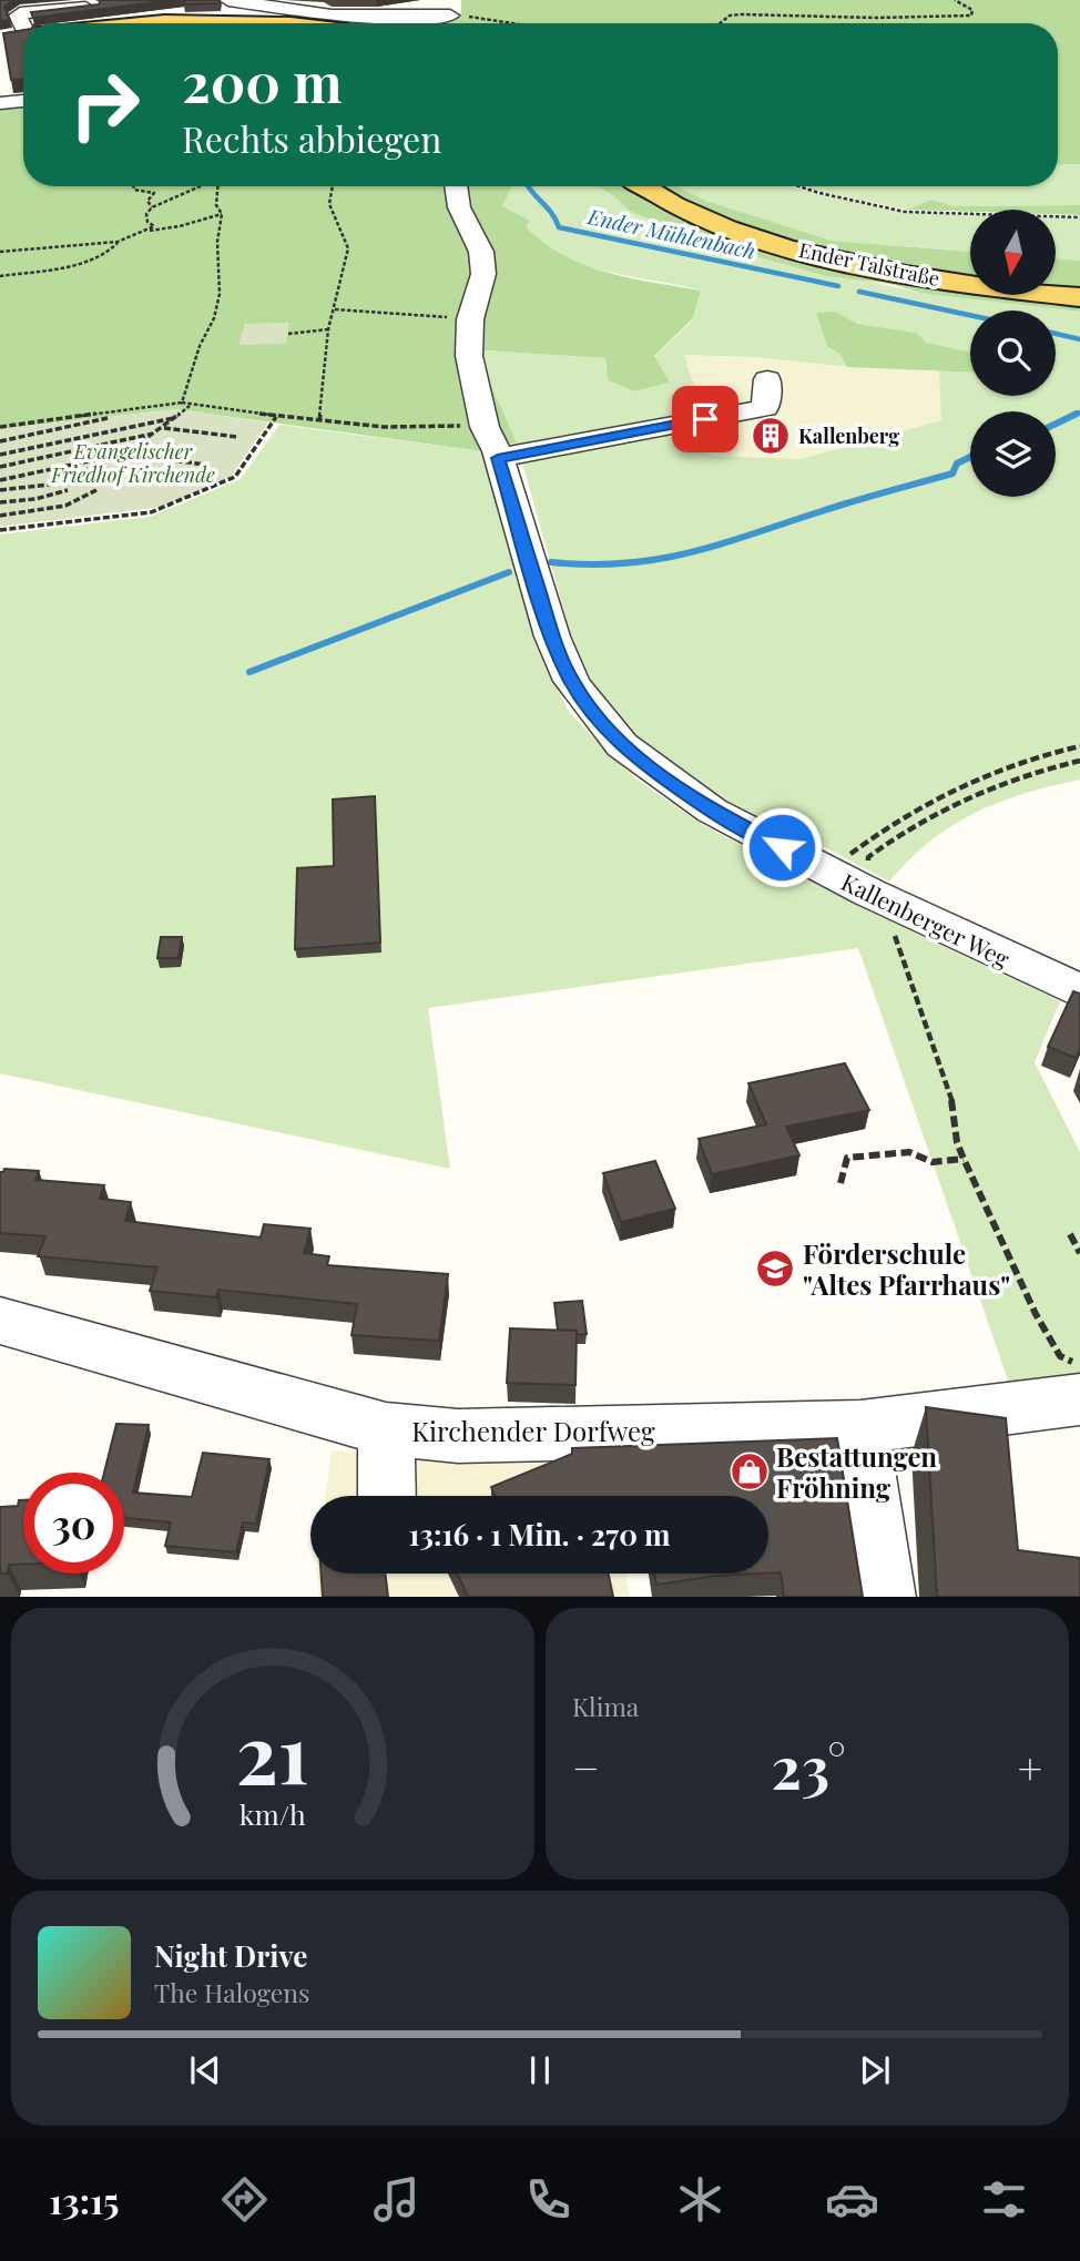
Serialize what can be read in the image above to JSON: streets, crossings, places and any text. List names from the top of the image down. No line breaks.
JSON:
{"streets":{"main road":["Ender Talstraße"],"street":["Kallenberger Weg","Kirchender Dorfweg"]},"water":["Ender Mühlenbach"],"parks":["Evangelischer Friedhof Kirchende"],"places":{"building":["Kallenberg"],"school or university":["Förderschule \"Altes Pfarrhaus\""],"shop":["Bestattungen Fröhning"]},"north":"bottom","page":{"turn":["200 m","Rechts abbiegen"],"limit":"30","trip":"13:16 · 1 Min. · 270 m","tile":"Klima","heat":["−","23°","+"],"song":["Night Drive","The Halogens"],"tabs":"13:15","gauge":["21","km/h"]}}
